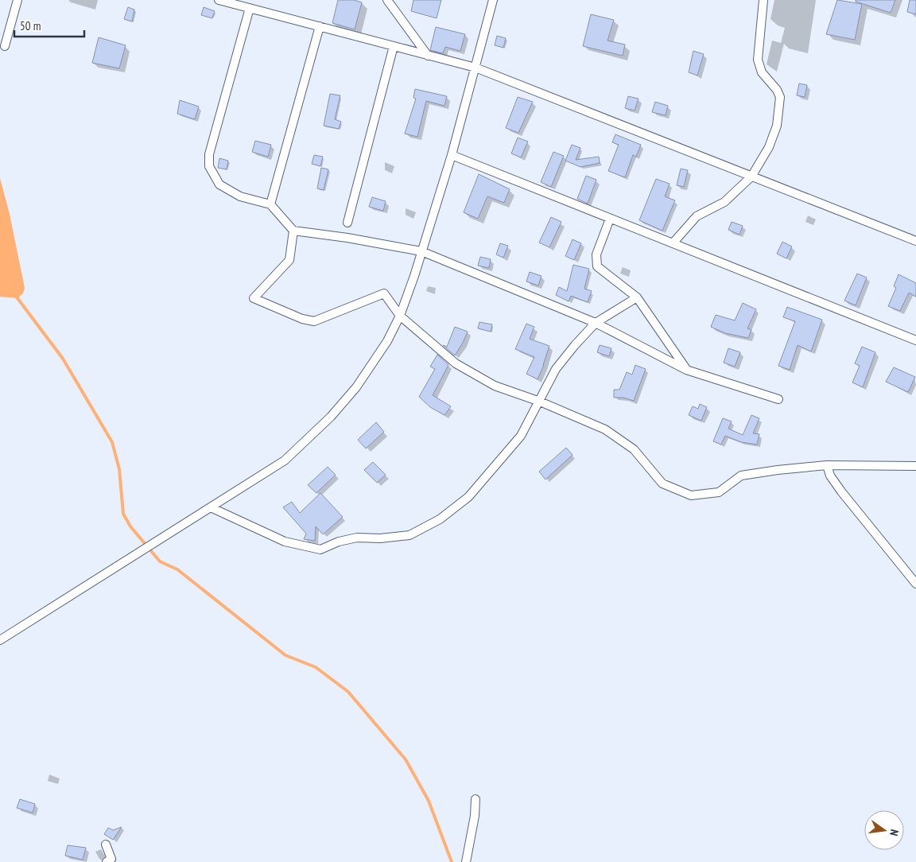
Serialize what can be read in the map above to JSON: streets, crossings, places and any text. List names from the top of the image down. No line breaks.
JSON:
{"scale_bar":"50 m","north":"right"}
